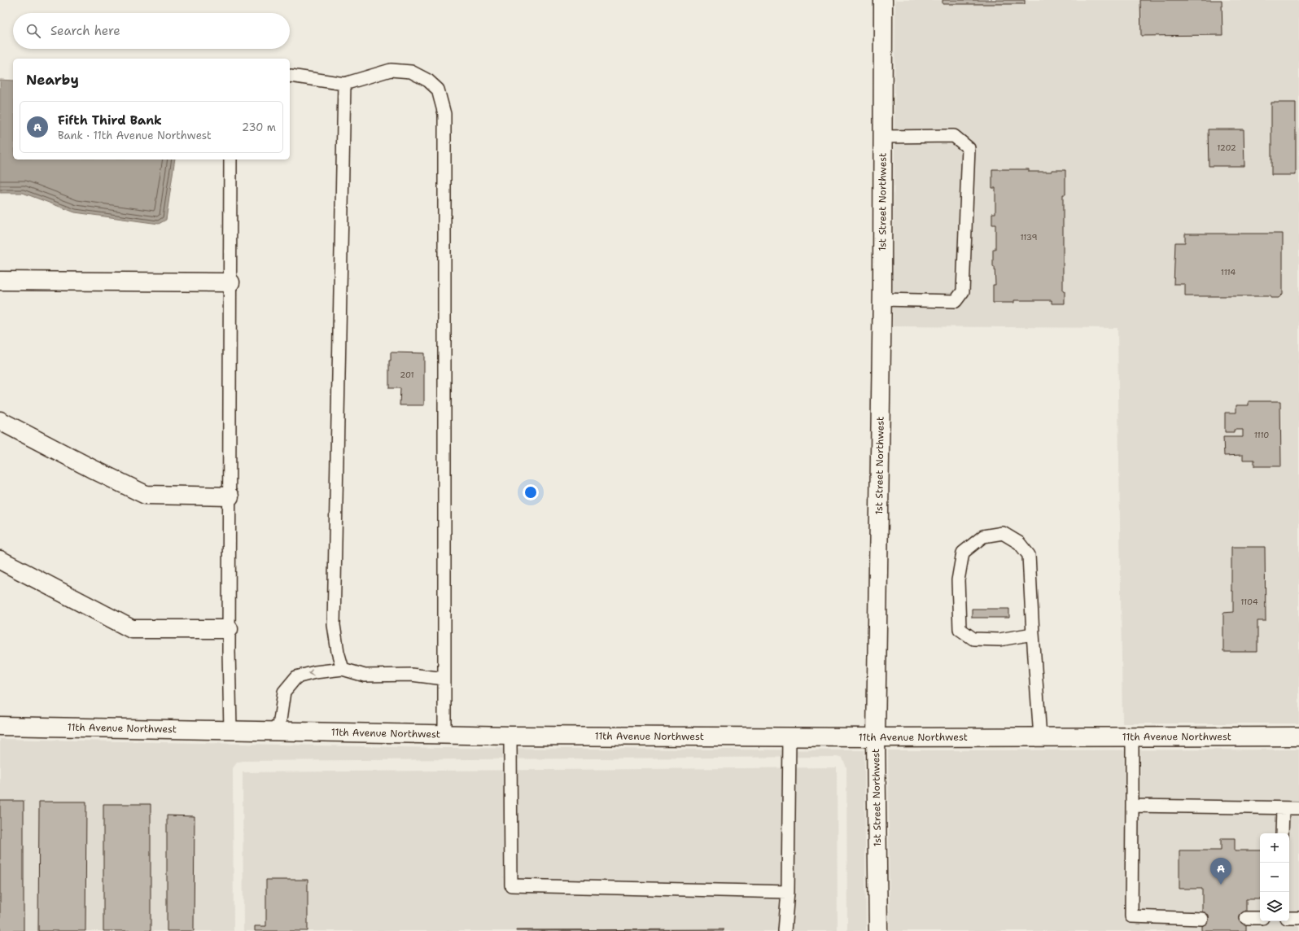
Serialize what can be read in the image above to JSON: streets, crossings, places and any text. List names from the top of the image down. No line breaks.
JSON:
{"streets":{"street":["1st Street Northwest","11th Avenue Northwest"]},"crossings":[["1st Street Northwest","11th Avenue Northwest"]],"house_numbers":["1202","1139","1114","201","1110","1104"],"page":{"search":"Search here","heading":"Nearby","list":[{"mark":"A","name":"Fifth Third Bank","note":"Bank · 11th Avenue Northwest","value":"230 m"}],"map_buttons":["+","−"],"pins":"A"}}
